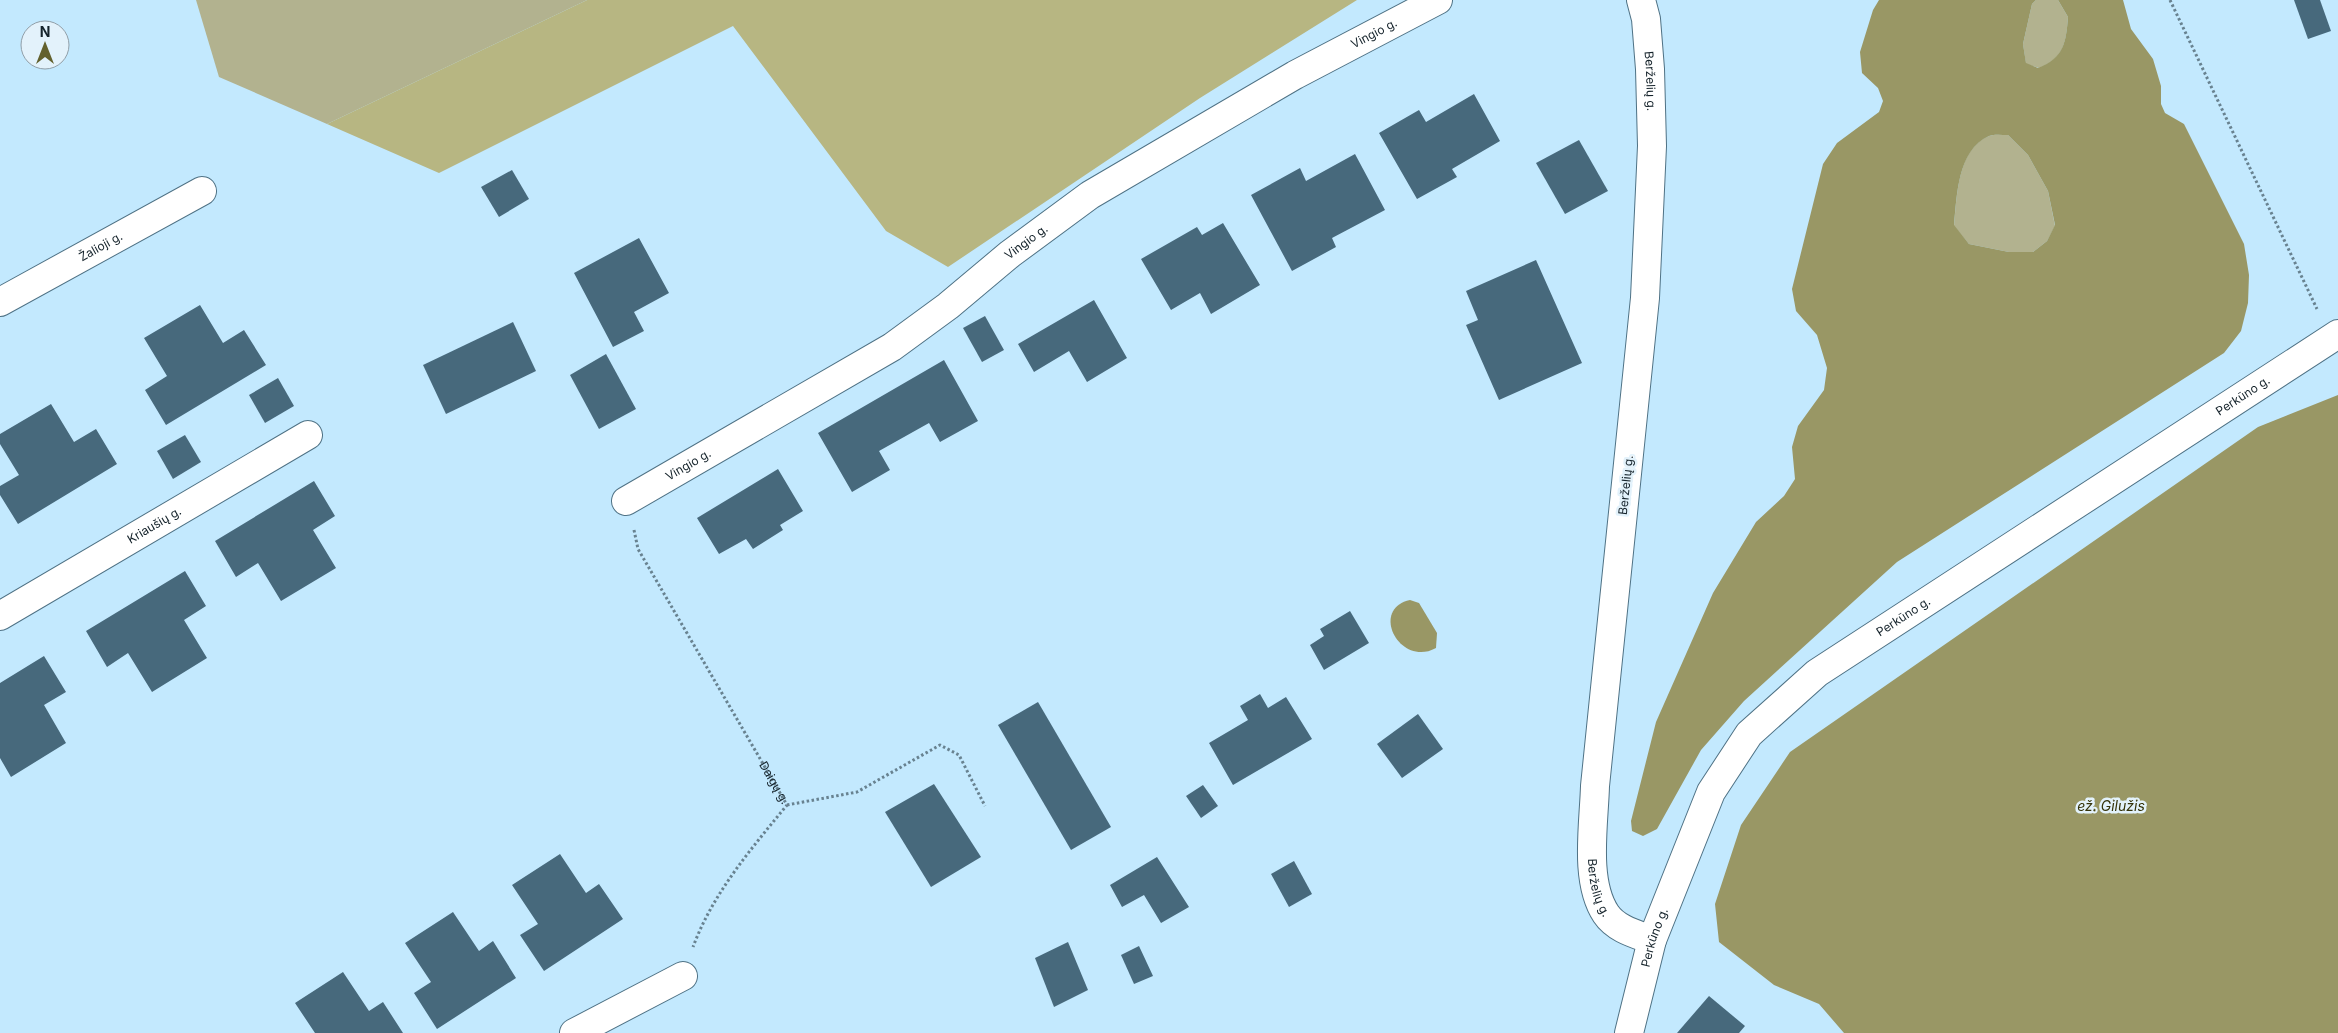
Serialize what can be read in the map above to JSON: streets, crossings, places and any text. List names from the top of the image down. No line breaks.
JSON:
{"streets":{"street":["Vingio g.","Berželių g.","Žalioji g.","Perkūno g.","Kriaušių g."],"path":["Daigų g."]},"crossings":[["Vingio g.","Daigų g."],["Berželių g.","Perkūno g."]],"water":["ež. Gilužis"],"north":"top"}
